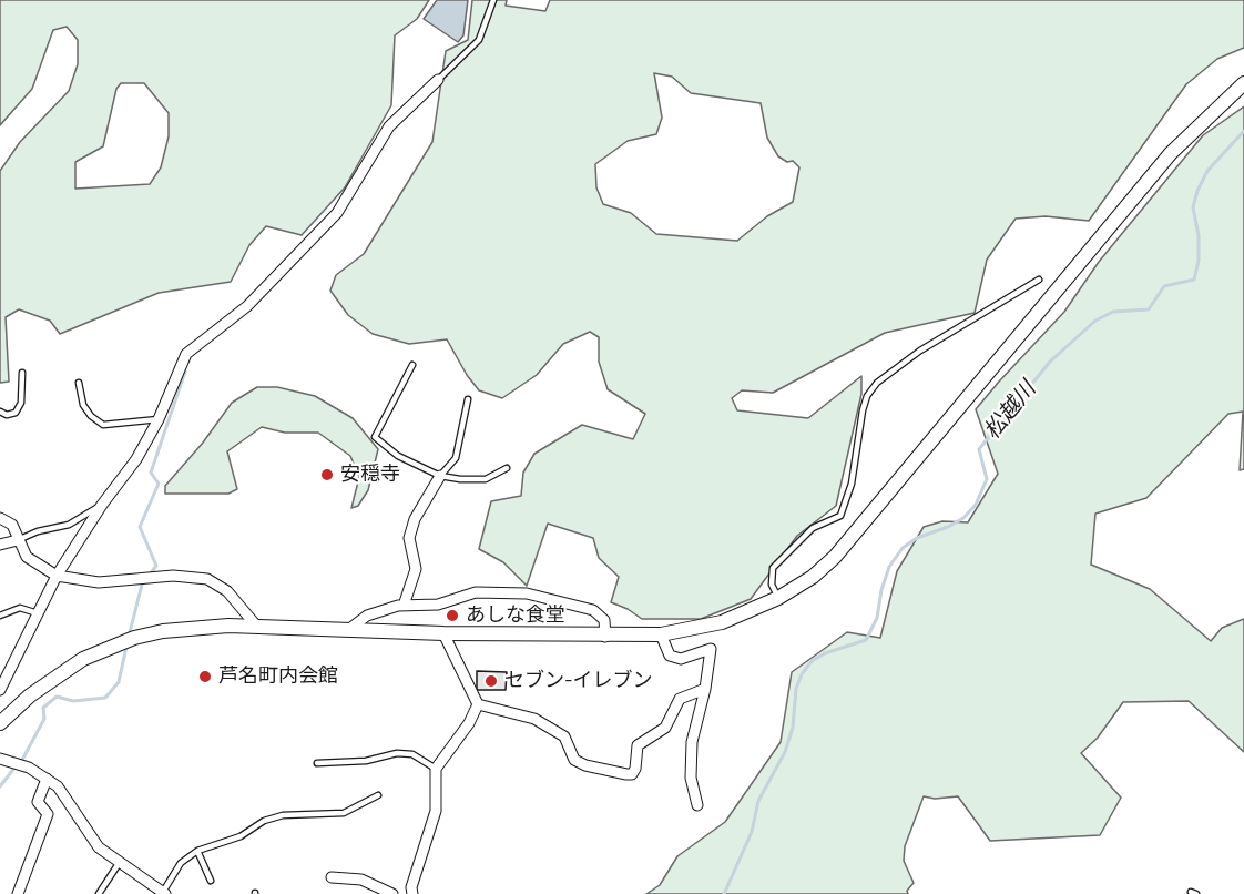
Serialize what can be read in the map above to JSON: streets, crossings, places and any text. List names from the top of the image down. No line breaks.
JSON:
{"water":["松越川"],"places":["安穏寺","あしな食堂","芦名町内会館","セブン-イレブン"]}
